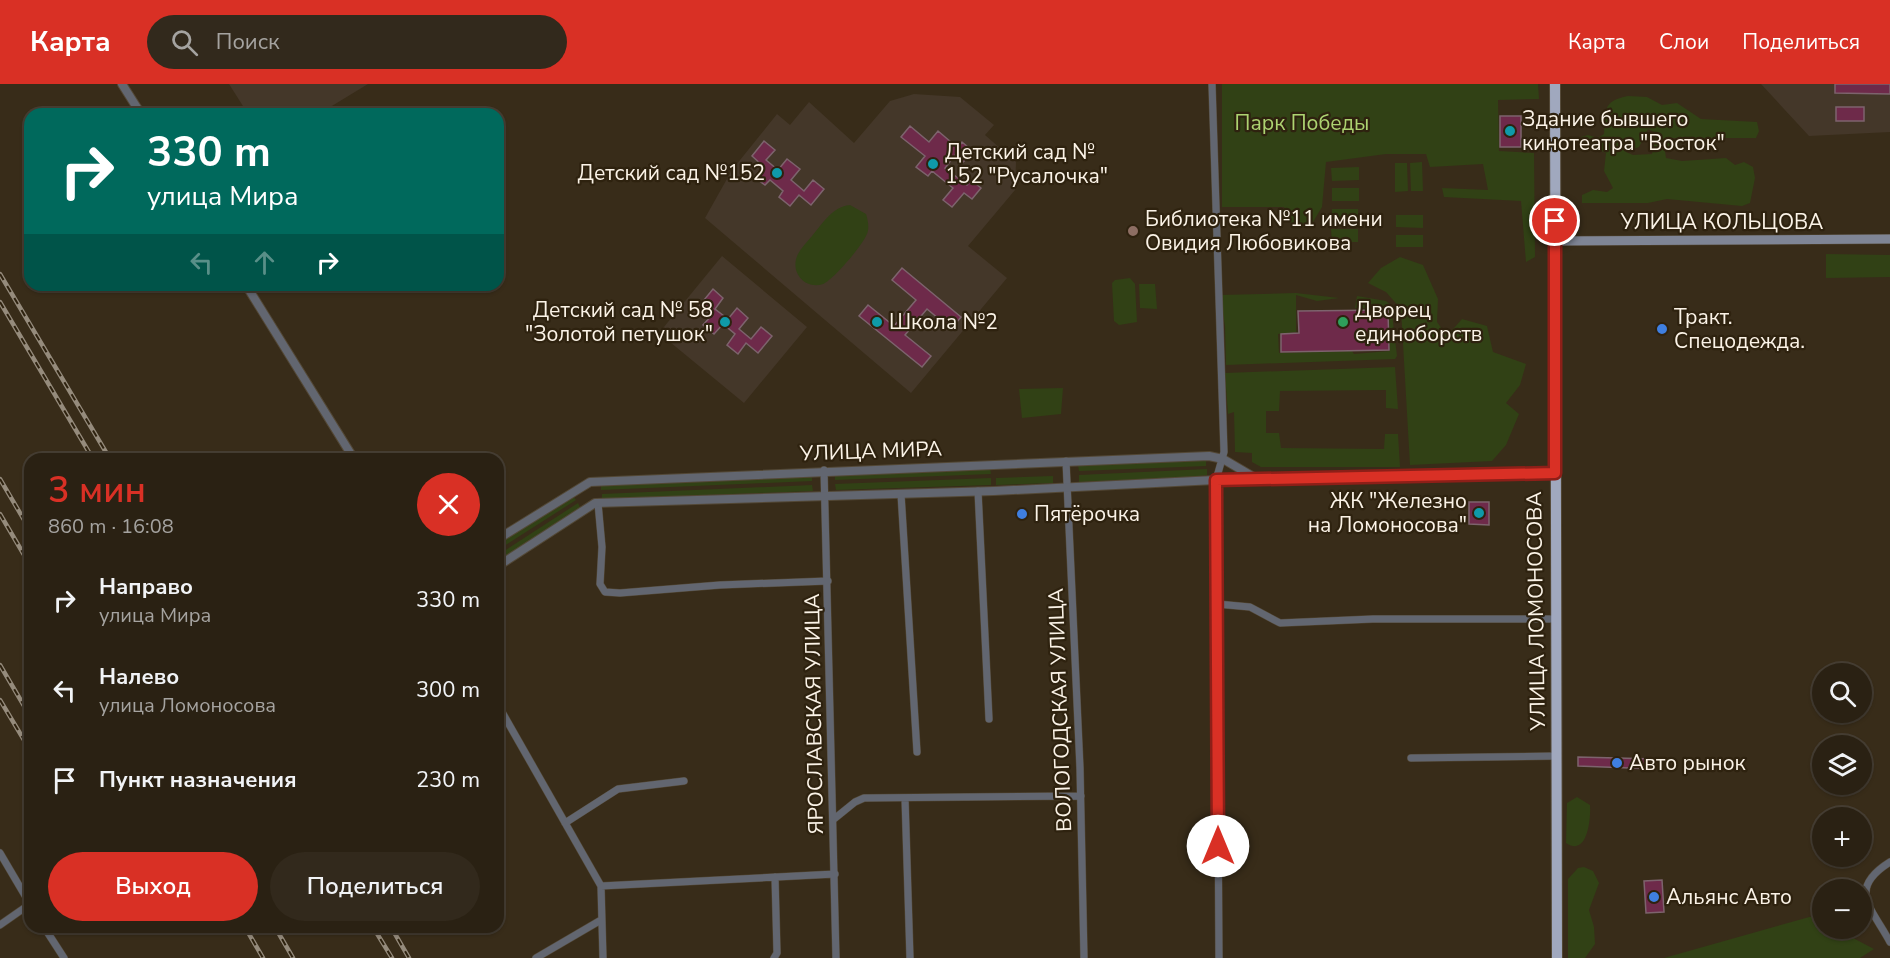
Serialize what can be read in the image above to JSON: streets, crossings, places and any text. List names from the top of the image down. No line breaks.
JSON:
{"streets":{"highway":["УЛИЦА ЛОМОНОСОВА"],"main road":["УЛИЦА КОЛЬЦОВА"],"street":["УЛИЦА МИРА","ВОЛОГОДСКАЯ УЛИЦА","ЯРОСЛАВСКАЯ УЛИЦА"]},"crossings":[["УЛИЦА КОЛЬЦОВА","УЛИЦА ЛОМОНОСОВА"],["УЛИЦА МИРА","УЛИЦА ЛОМОНОСОВА"],["УЛИЦА МИРА","ВОЛОГОДСКАЯ УЛИЦА"],["УЛИЦА МИРА","ЯРОСЛАВСКАЯ УЛИЦА"]],"parks":["Парк Победы"],"places":["Здание бывшего кинотеатра \"Восток\"","Детский сад № 152 \"Русалочка\"","Детский сад №152","Библиотека №11 имени Овидия Любовикова","Детский сад № 58 \"Золотой петушок\"","Школа №2","Дворец единоборств","Тракт. Спецодежда.","ЖК \"Железно на Ломоносова\"","Пятёрочка","Авто рынок","Альянс Авто"],"page":{"header":"Карта","search":"Поиск","nav":["Карта","Слои","Поделиться"],"turn":["330 m","улица Мира"],"heading":["3 мин","860 m · 16:08"],"list":[{"name":"Направо","note":"улица Мира","value":"330 m"},{"name":"Налево","note":"улица Ломоносова","value":"300 m"},{"name":"Пункт назначения","value":"230 m"}],"map_buttons":["+","−"],"buttons":["Выход","Поделиться"]}}
